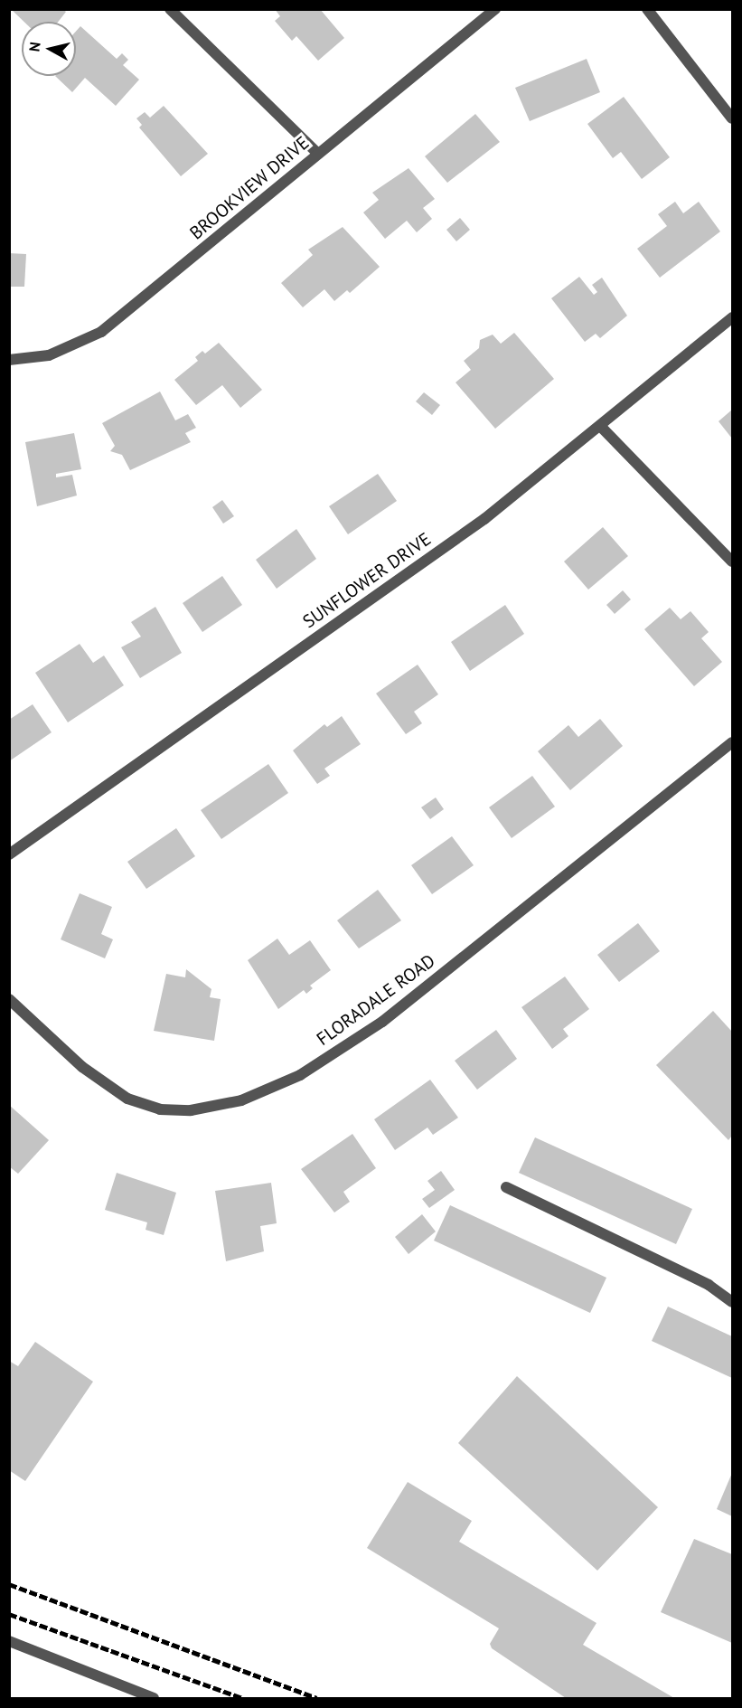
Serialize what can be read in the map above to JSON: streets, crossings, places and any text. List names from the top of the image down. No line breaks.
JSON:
{"streets":{"street":["BROOKVIEW DRIVE","SUNFLOWER DRIVE","FLORADALE ROAD"]},"north":"left"}
